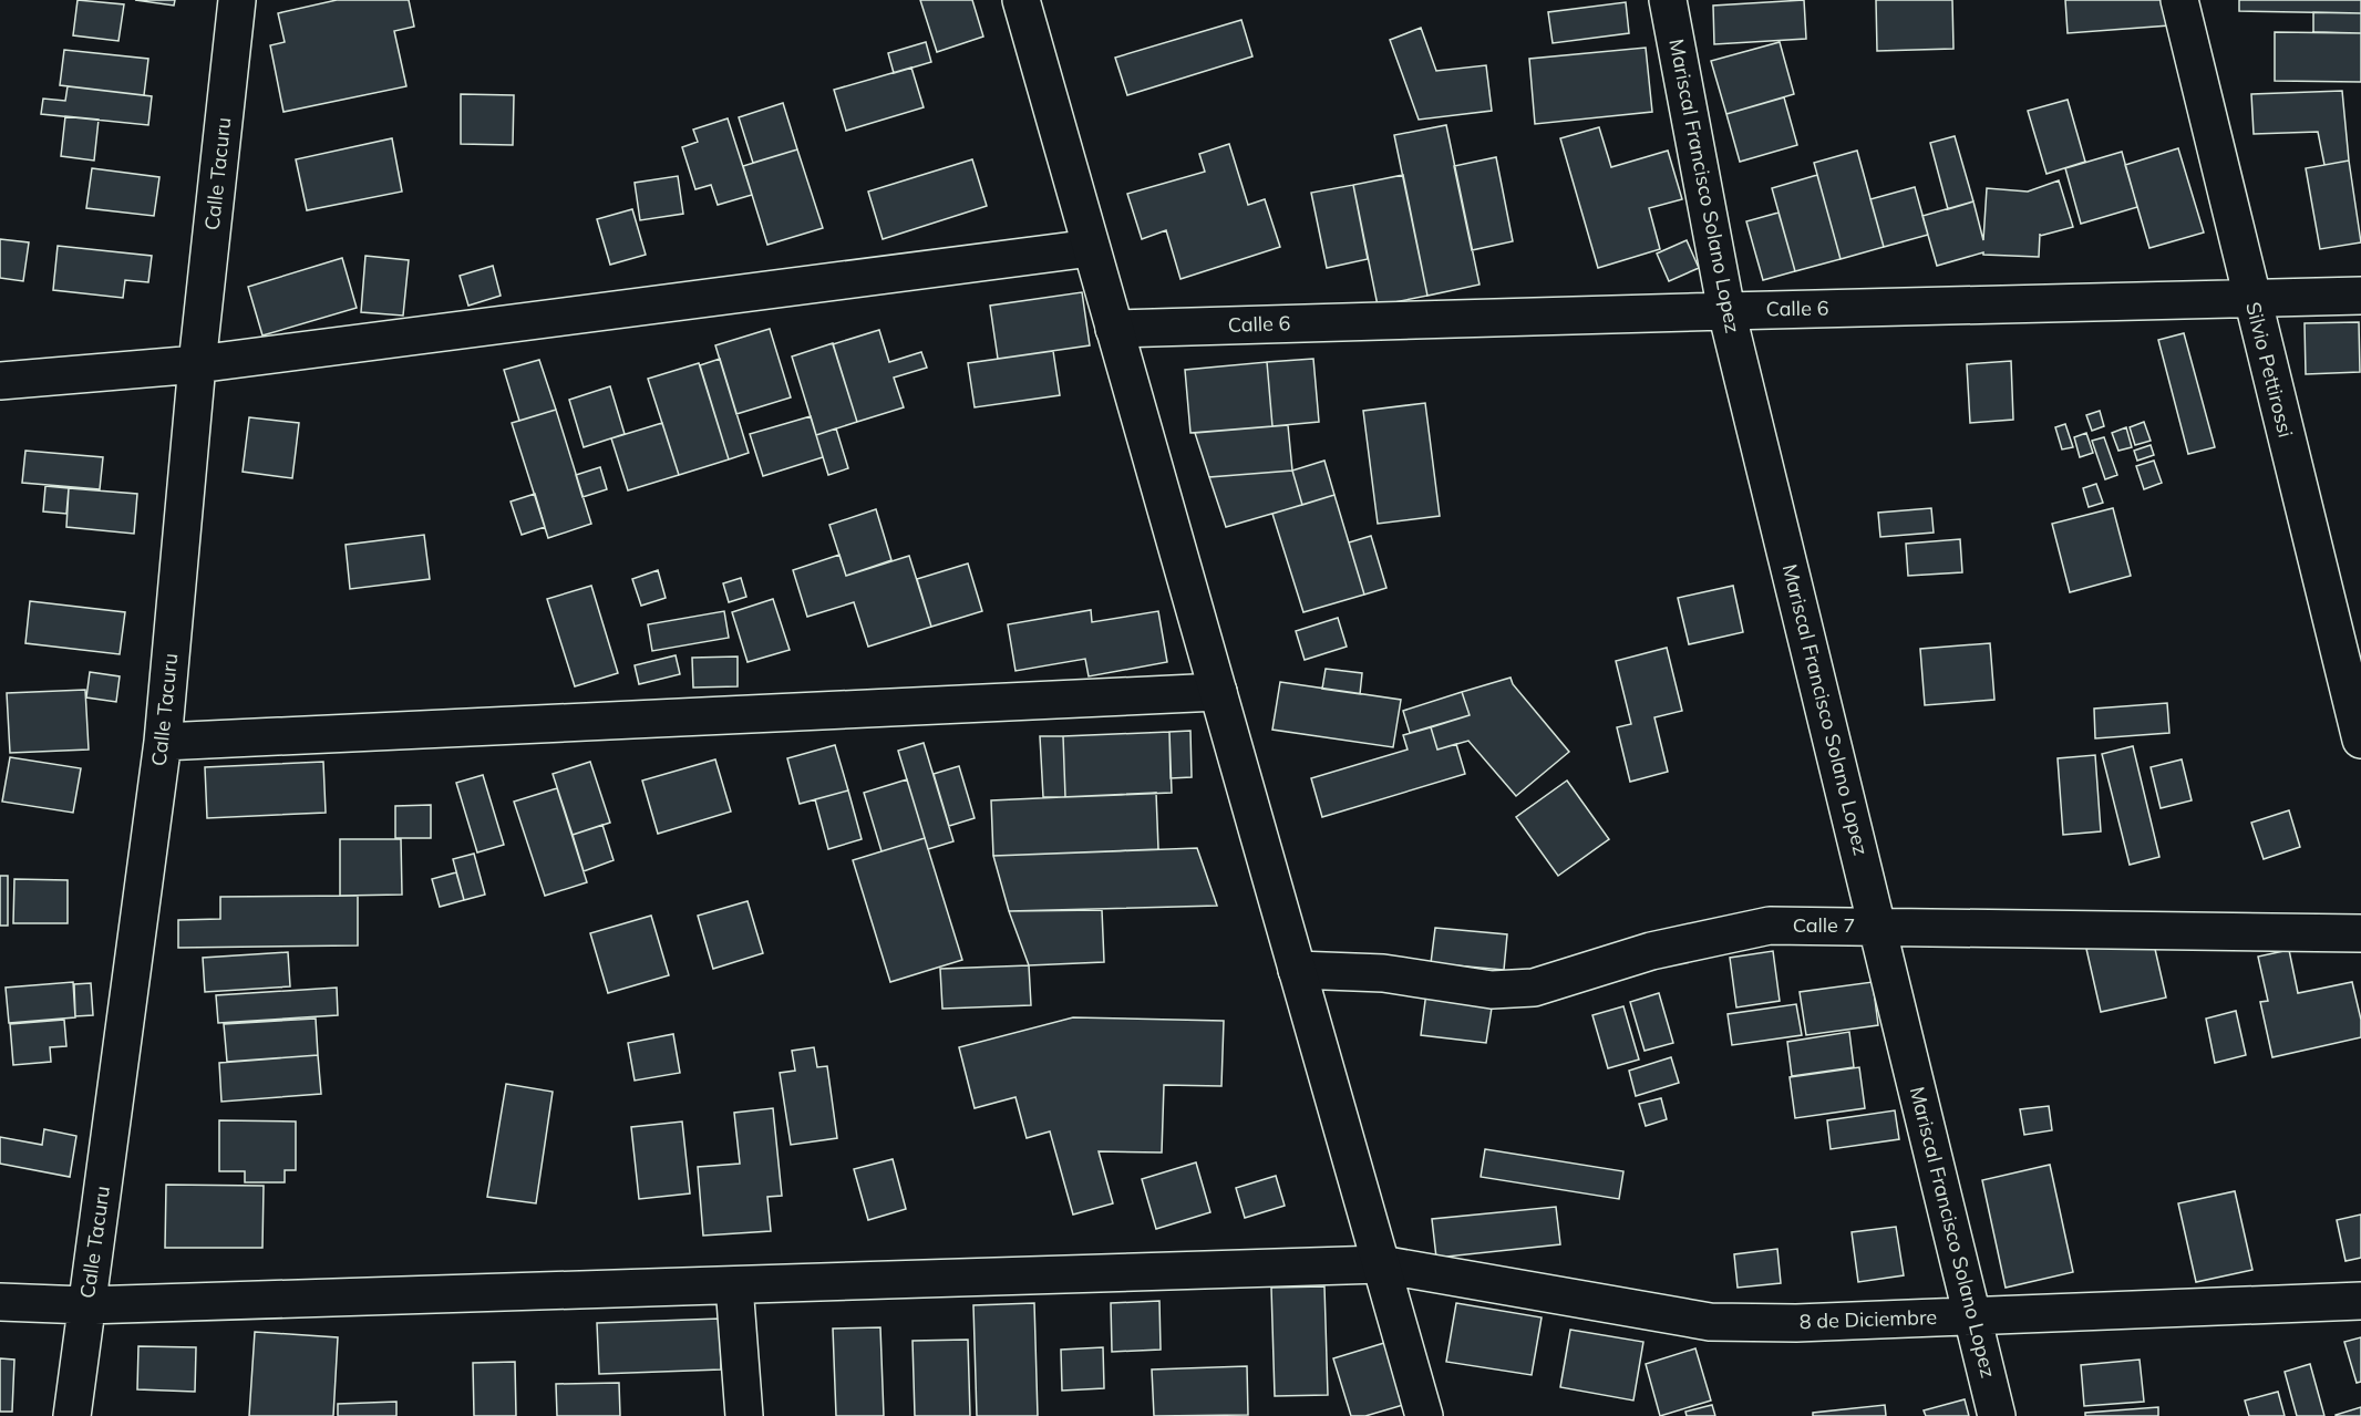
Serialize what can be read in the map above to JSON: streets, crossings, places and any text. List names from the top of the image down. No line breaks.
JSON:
{"streets":{"street":["Calle Tacuru","Mariscal Francisco Solano Lopez","Calle 6","Silvio Pettirossi","Calle 7","8 de Diciembre"]},"crossings":[["Calle Tacuru","8 de Diciembre"],["Mariscal Francisco Solano Lopez","Calle 6"],["Mariscal Francisco Solano Lopez","Calle 7"],["Mariscal Francisco Solano Lopez","8 de Diciembre"],["Calle 6","Silvio Pettirossi"]]}
